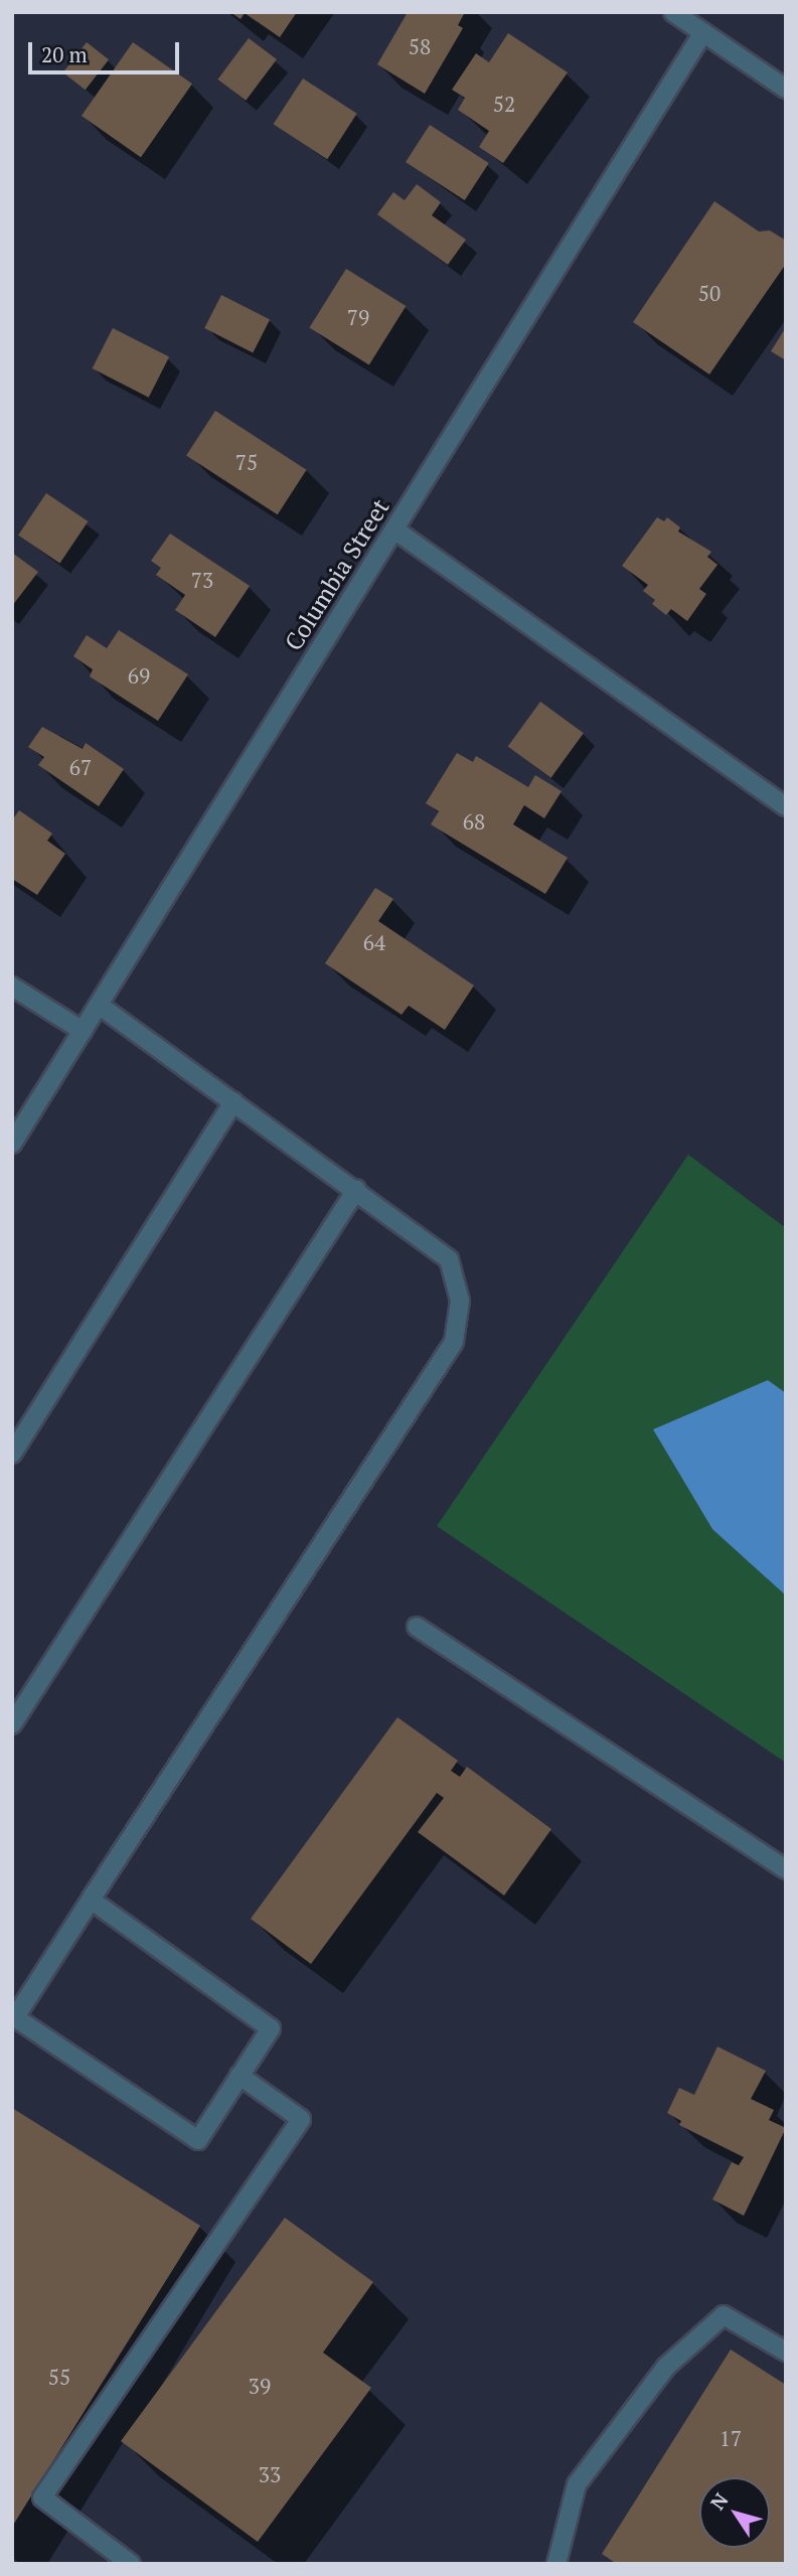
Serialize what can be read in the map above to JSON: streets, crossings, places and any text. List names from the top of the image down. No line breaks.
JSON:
{"streets":{"street":["Columbia Street"]},"house_numbers":["58","52","50","79","75","73","69","67","68","64","55","39","17","33"],"scale_bar":"20 m","north":"top left"}
